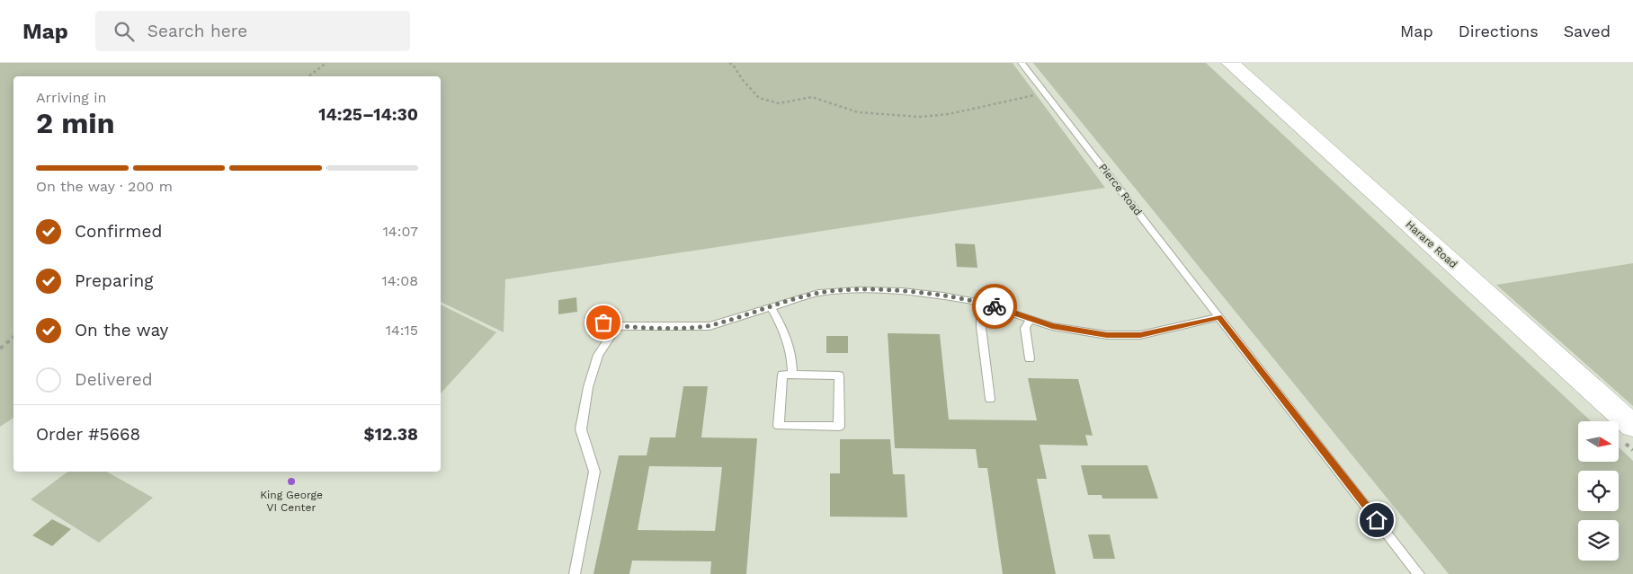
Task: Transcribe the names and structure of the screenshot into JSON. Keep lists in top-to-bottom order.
{
  "streets": {
    "highway": ["Harare Road"],
    "lane": ["Pierce Road"]
  },
  "places": ["King George VI Center"],
  "north": "right",
  "page": {
    "header": "Map",
    "search": "Search here",
    "nav": ["Map", "Directions", "Saved"],
    "heading": ["2 min", "Arriving in", "14:25–14:30"],
    "panel": ["Order #5668", "$12.38"],
    "bar": "On the way · 200 m",
    "list": [
      ["Confirmed", "14:07"],
      ["Preparing", "14:08"],
      ["On the way", "14:15"],
      "Delivered"
    ]
  }
}
